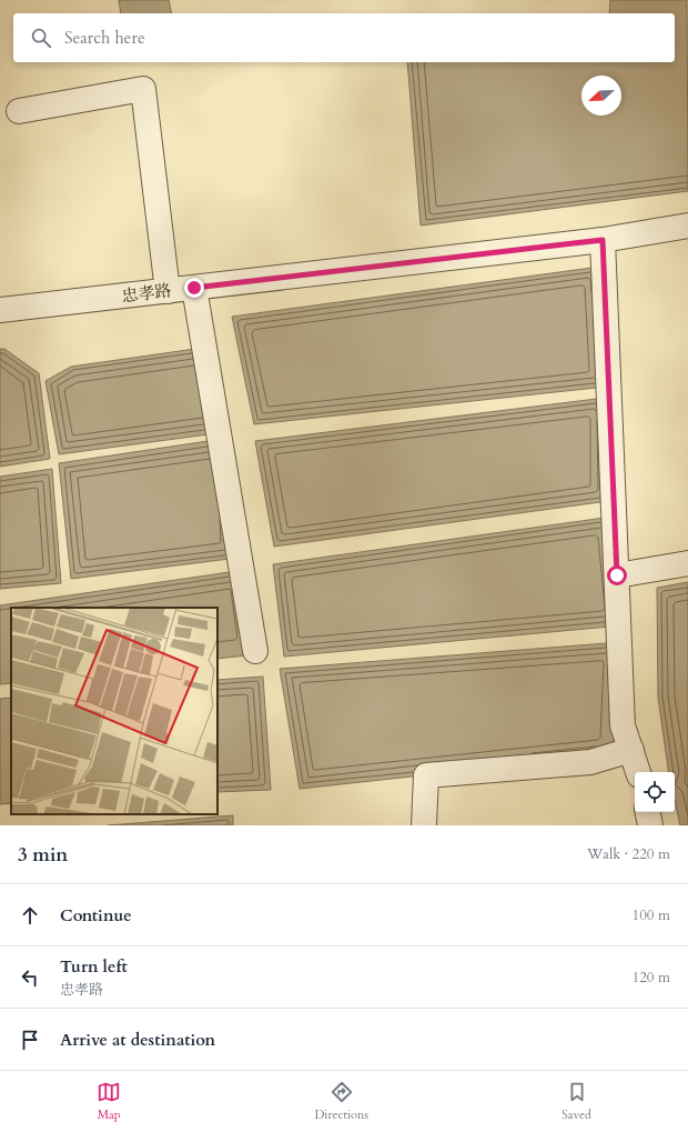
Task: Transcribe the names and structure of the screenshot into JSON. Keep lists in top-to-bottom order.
{
  "streets": {
    "street": ["忠孝路"]
  },
  "north": "bottom left",
  "page": {
    "search": "Search here",
    "heading": ["3 min", "Walk · 220 m"],
    "list": [
      ["Continue", "100 m"],
      ["Turn left", "忠孝路", "120 m"],
      "Arrive at destination"
    ],
    "nav": ["Map", "Directions", "Saved"]
  }
}
